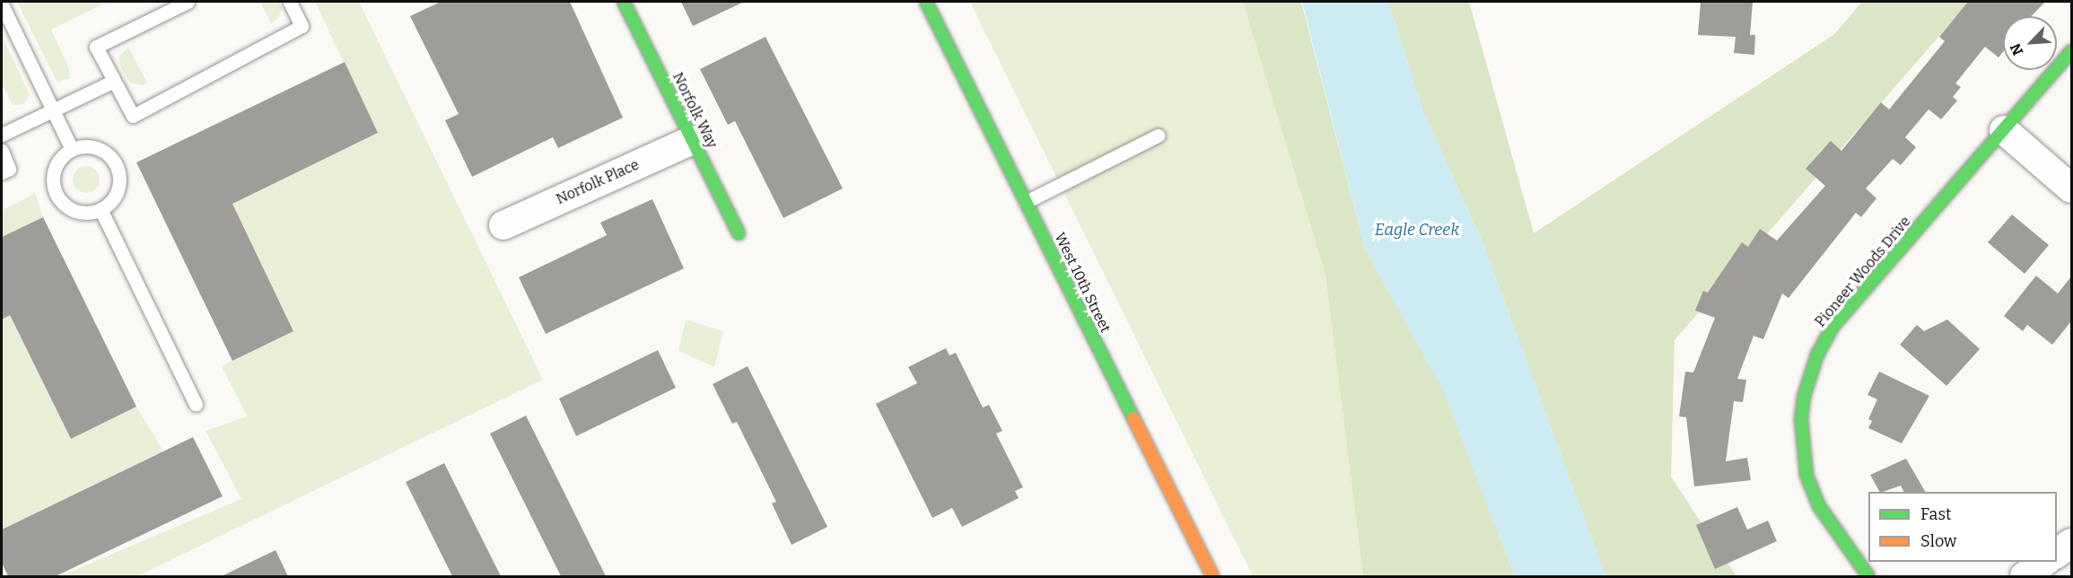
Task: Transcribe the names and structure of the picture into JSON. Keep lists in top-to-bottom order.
{
  "streets": {
    "street": [
      "Norfolk Way",
      "Norfolk Place",
      "Pioneer Woods Drive",
      "West 10th Street"
    ]
  },
  "crossings": [
    ["Norfolk Way", "Norfolk Place"]
  ],
  "water": ["Eagle Creek"],
  "legend": ["Fast", "Slow"],
  "north": "bottom left"
}
